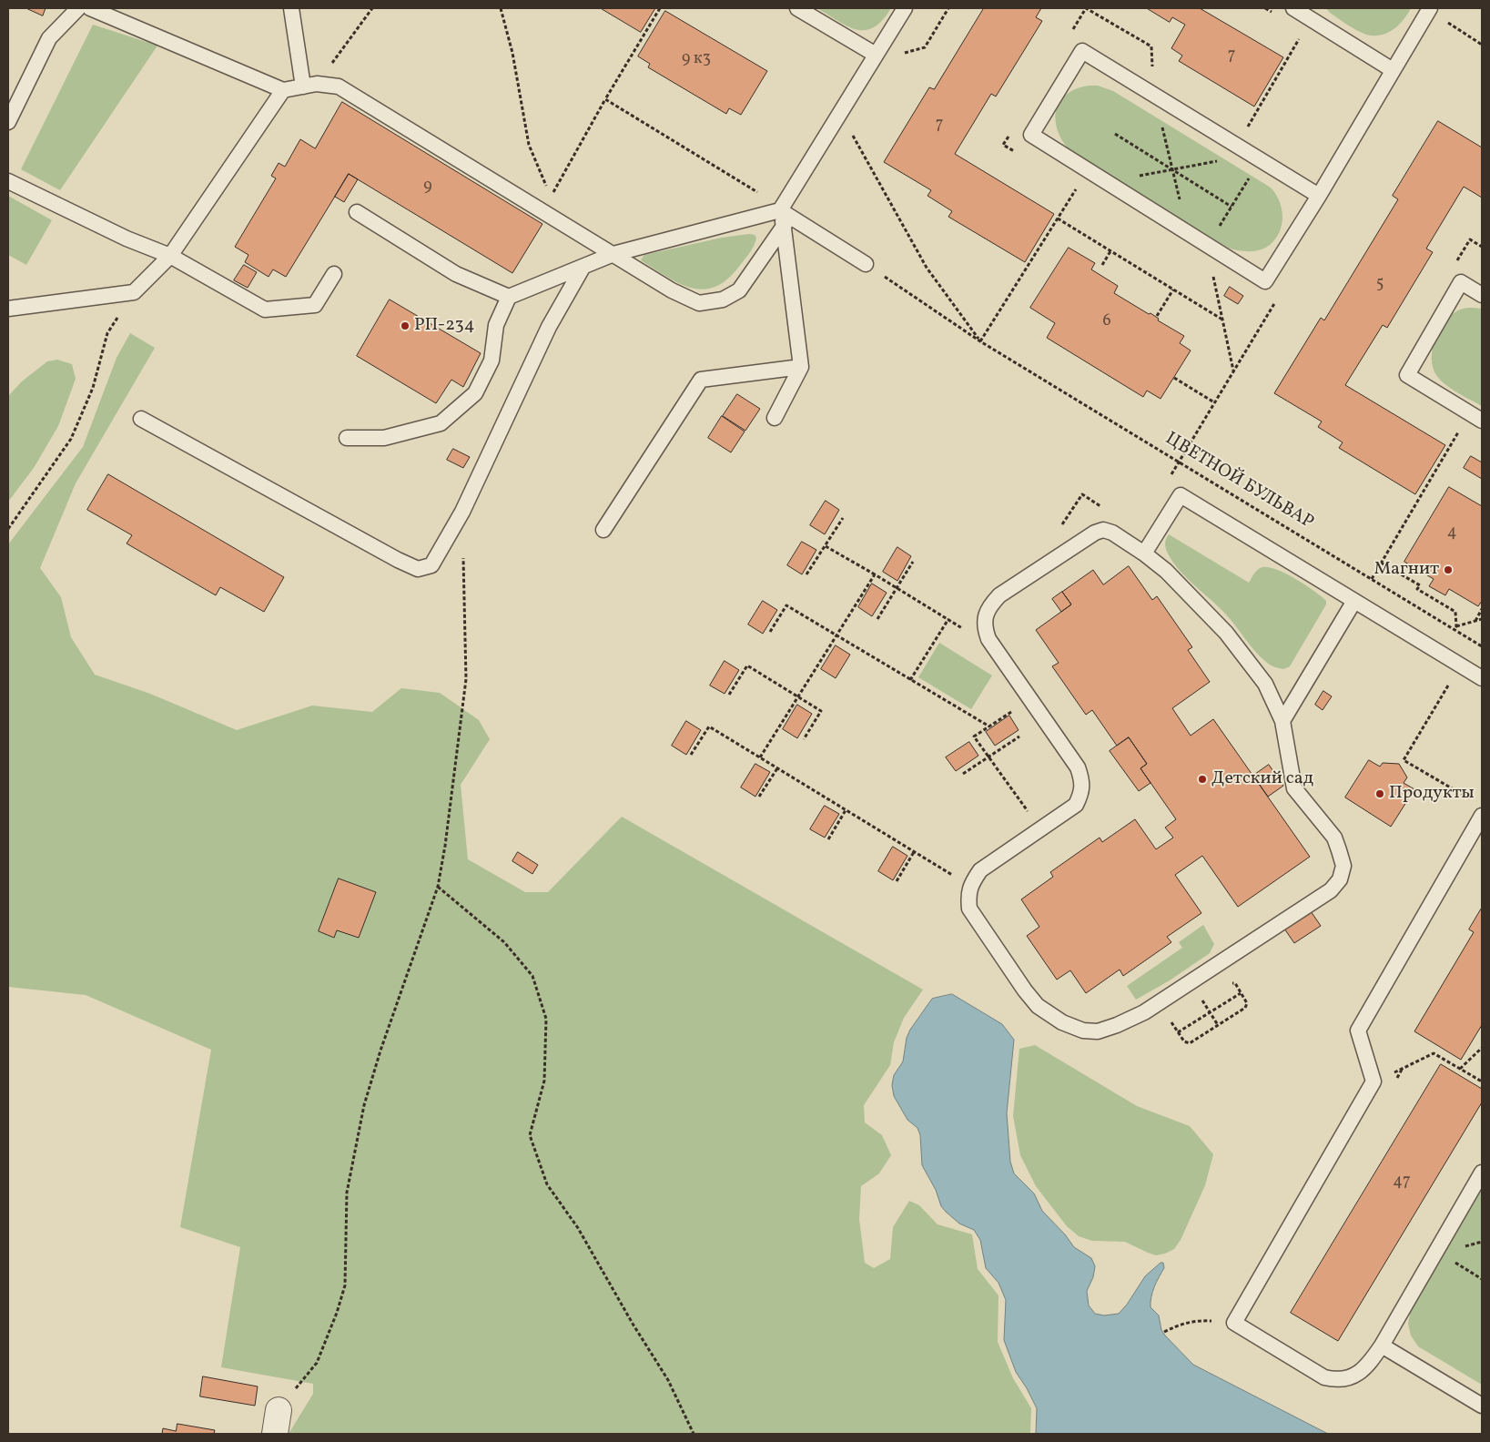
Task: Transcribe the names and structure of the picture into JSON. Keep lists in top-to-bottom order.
{
  "streets": {
    "path": ["ЦВЕТНОЙ БУЛЬВАР"]
  },
  "places": [
    "РП-234",
    "Магнит",
    "Детский сад",
    "Продукты"
  ],
  "house_numbers": [
    "7",
    "9 к3",
    "7",
    "9",
    "5",
    "6",
    "4",
    "47"
  ]
}
